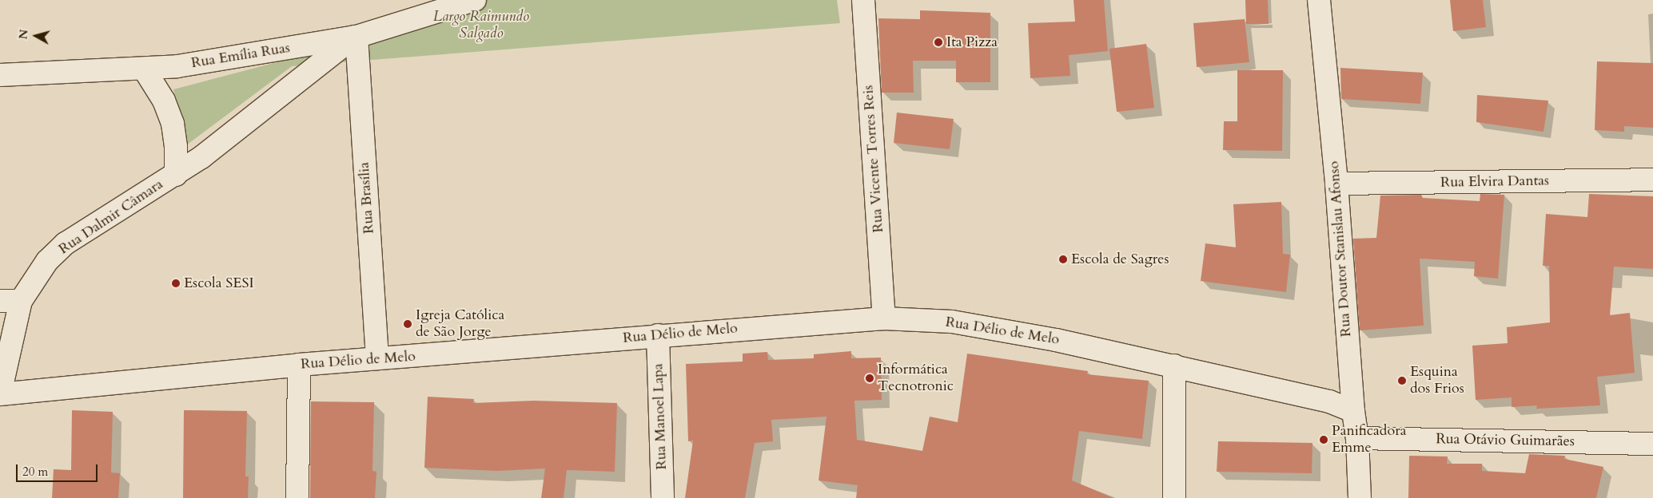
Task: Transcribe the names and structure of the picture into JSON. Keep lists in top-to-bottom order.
{
  "streets": {
    "street": [
      "Rua Emília Ruas",
      "Rua Vicente Torres Reis",
      "Rua Elvira Dantas",
      "Rua Brasília",
      "Rua Dalmir Câmara",
      "Rua Doutor Stanislau Afonso",
      "Rua Délio de Melo",
      "Rua Manoel Lapa",
      "Rua Otávio Guimarães"
    ]
  },
  "crossings": [
    ["Rua Emília Ruas", "Rua Brasília"],
    ["Rua Emília Ruas", "Rua Dalmir Câmara"],
    ["Rua Vicente Torres Reis", "Rua Délio de Melo"],
    ["Rua Elvira Dantas", "Rua Doutor Stanislau Afonso"],
    ["Rua Brasília", "Rua Dalmir Câmara"],
    ["Rua Brasília", "Rua Délio de Melo"],
    ["Rua Dalmir Câmara", "Rua Délio de Melo"],
    ["Rua Doutor Stanislau Afonso", "Rua Délio de Melo"],
    ["Rua Doutor Stanislau Afonso", "Rua Otávio Guimarães"],
    ["Rua Délio de Melo", "Rua Manoel Lapa"]
  ],
  "parks": ["Largo Raimundo Salgado"],
  "places": [
    "Ita Pizza",
    "Escola de Sagres",
    "Escola SESI",
    "Igreja Católica de São Jorge",
    "Informática Tecnotronic",
    "Esquina dos Frios",
    "Panificadora Emme"
  ],
  "scale_bar": "20 m",
  "north": "left"
}
